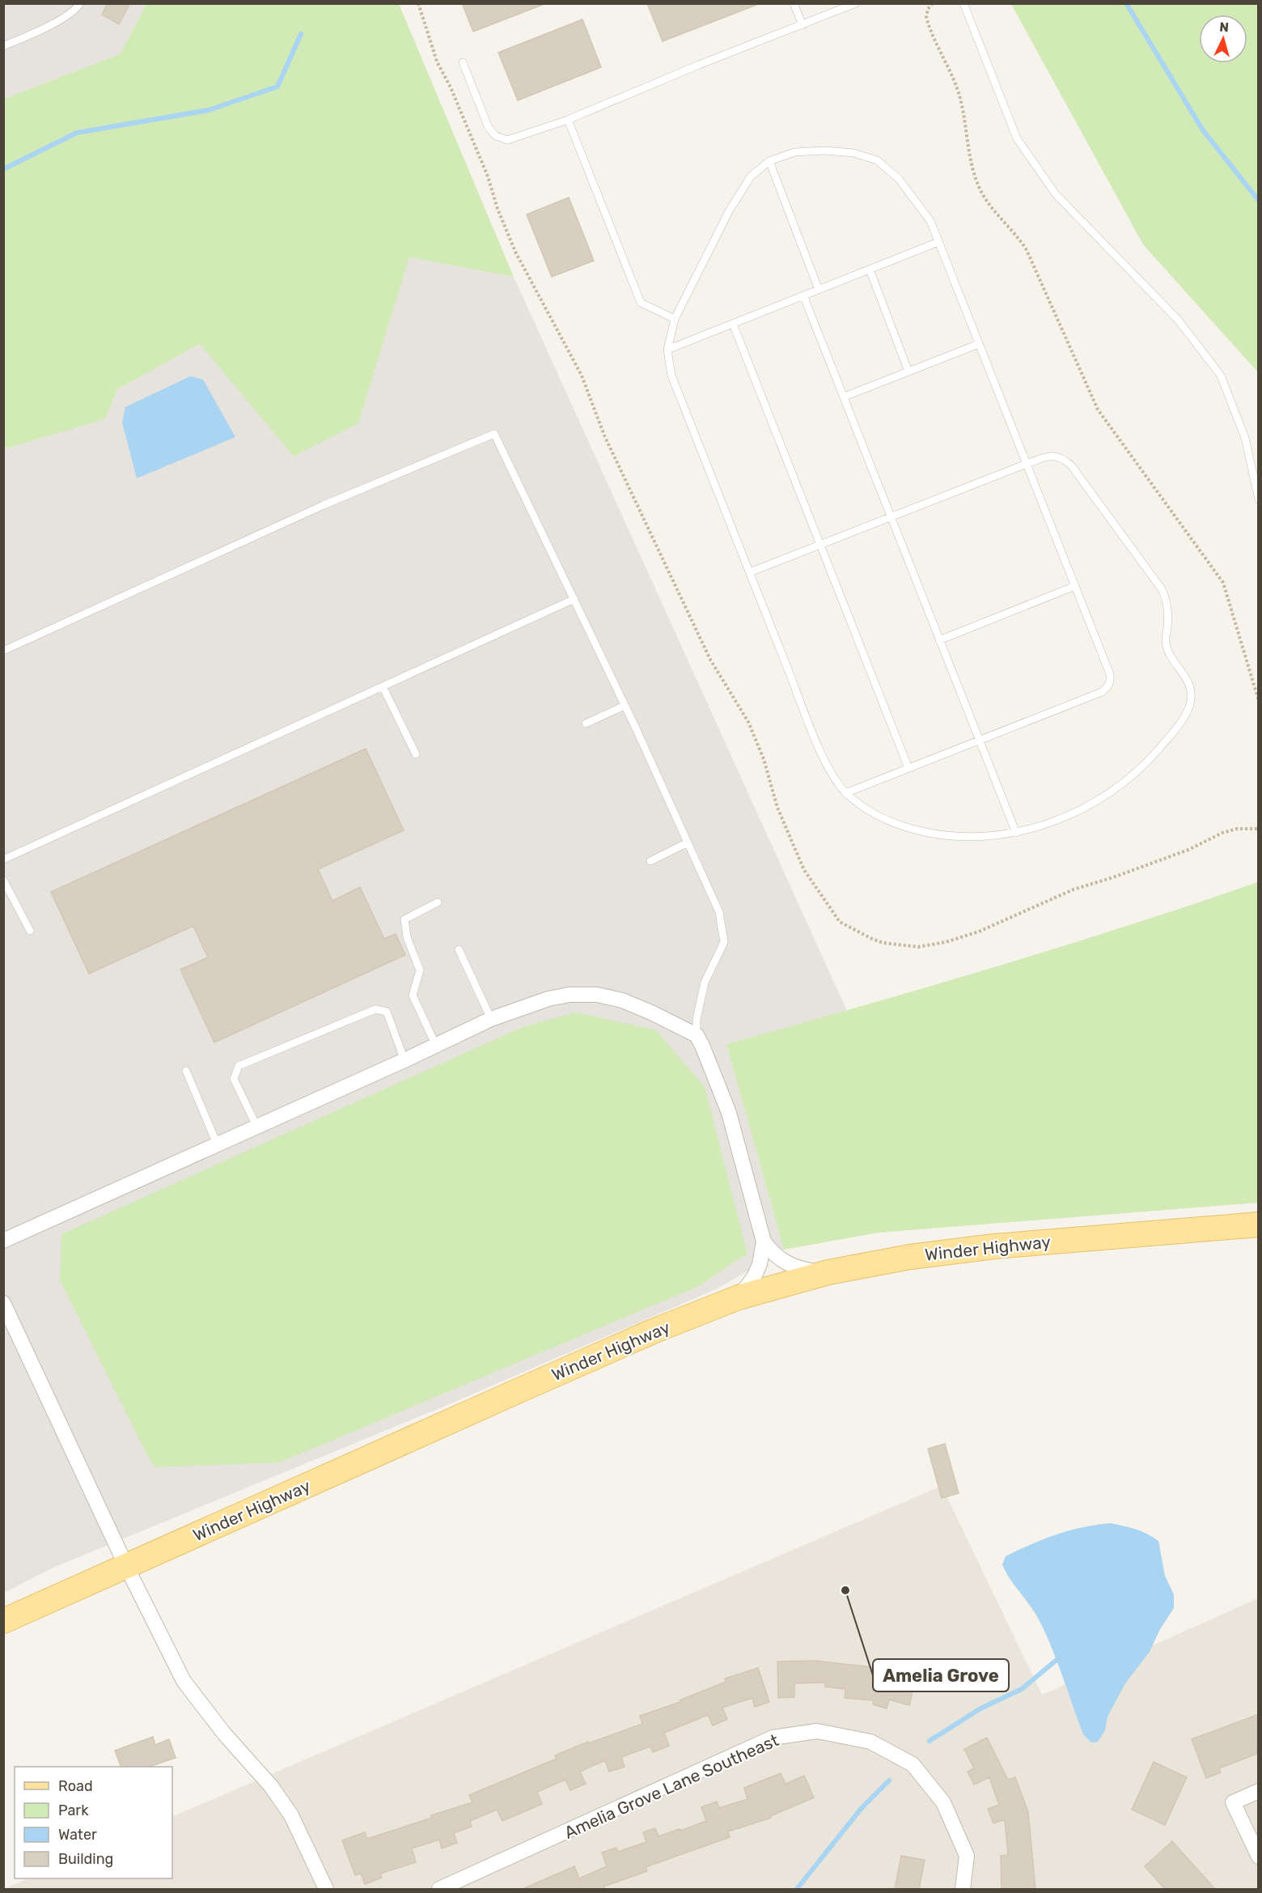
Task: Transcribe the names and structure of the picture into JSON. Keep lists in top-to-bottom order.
{
  "streets": {
    "main road": ["Winder Highway"],
    "street": ["Amelia Grove Lane Southeast"]
  },
  "places": ["Amelia Grove"],
  "legend": [
    "Road",
    "Park",
    "Water",
    "Building"
  ],
  "north": "top"
}
